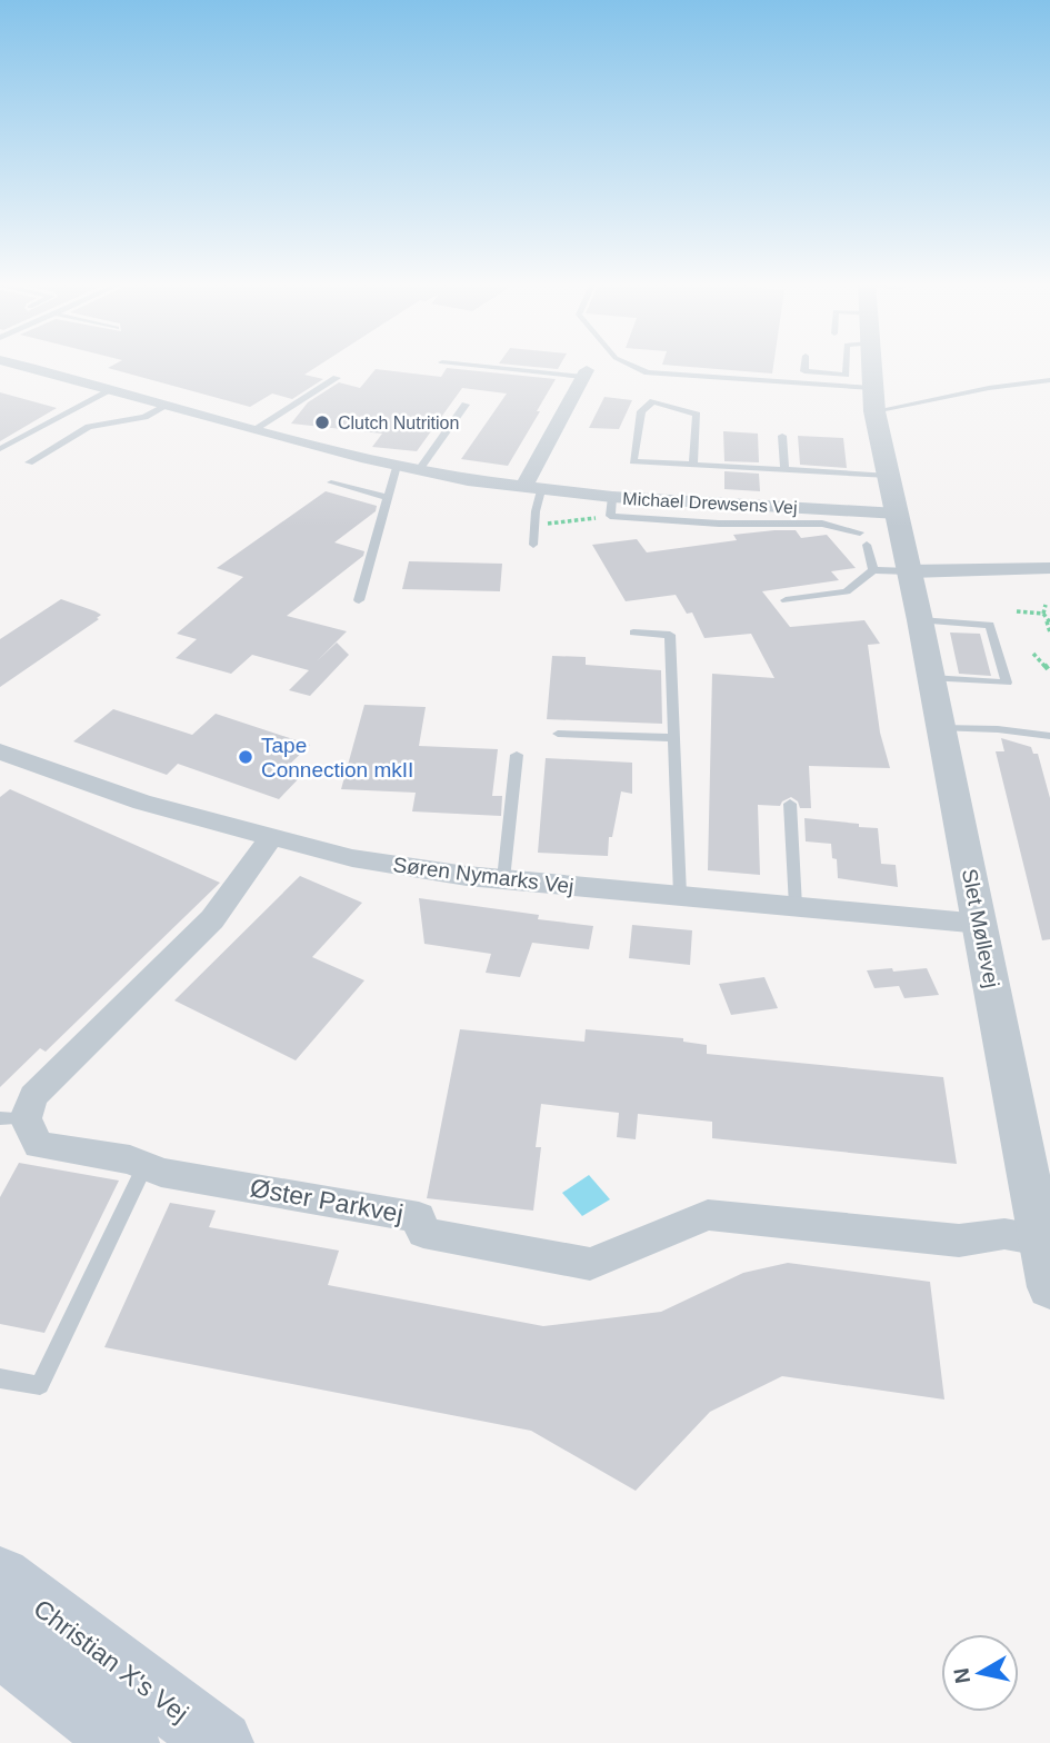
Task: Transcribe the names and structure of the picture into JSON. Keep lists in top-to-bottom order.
{
  "streets": {
    "main road": ["Christian X's Vej"],
    "street": [
      "Michael Drewsens Vej",
      "Søren Nymarks Vej",
      "Slet Møllevej",
      "Øster Parkvej"
    ]
  },
  "crossings": [
    ["Michael Drewsens Vej", "Slet Møllevej"],
    ["Søren Nymarks Vej", "Slet Møllevej"],
    ["Søren Nymarks Vej", "Øster Parkvej"],
    ["Slet Møllevej", "Øster Parkvej"]
  ],
  "places": ["Clutch Nutrition", "Tape Connection mkII"],
  "north": "left"
}
